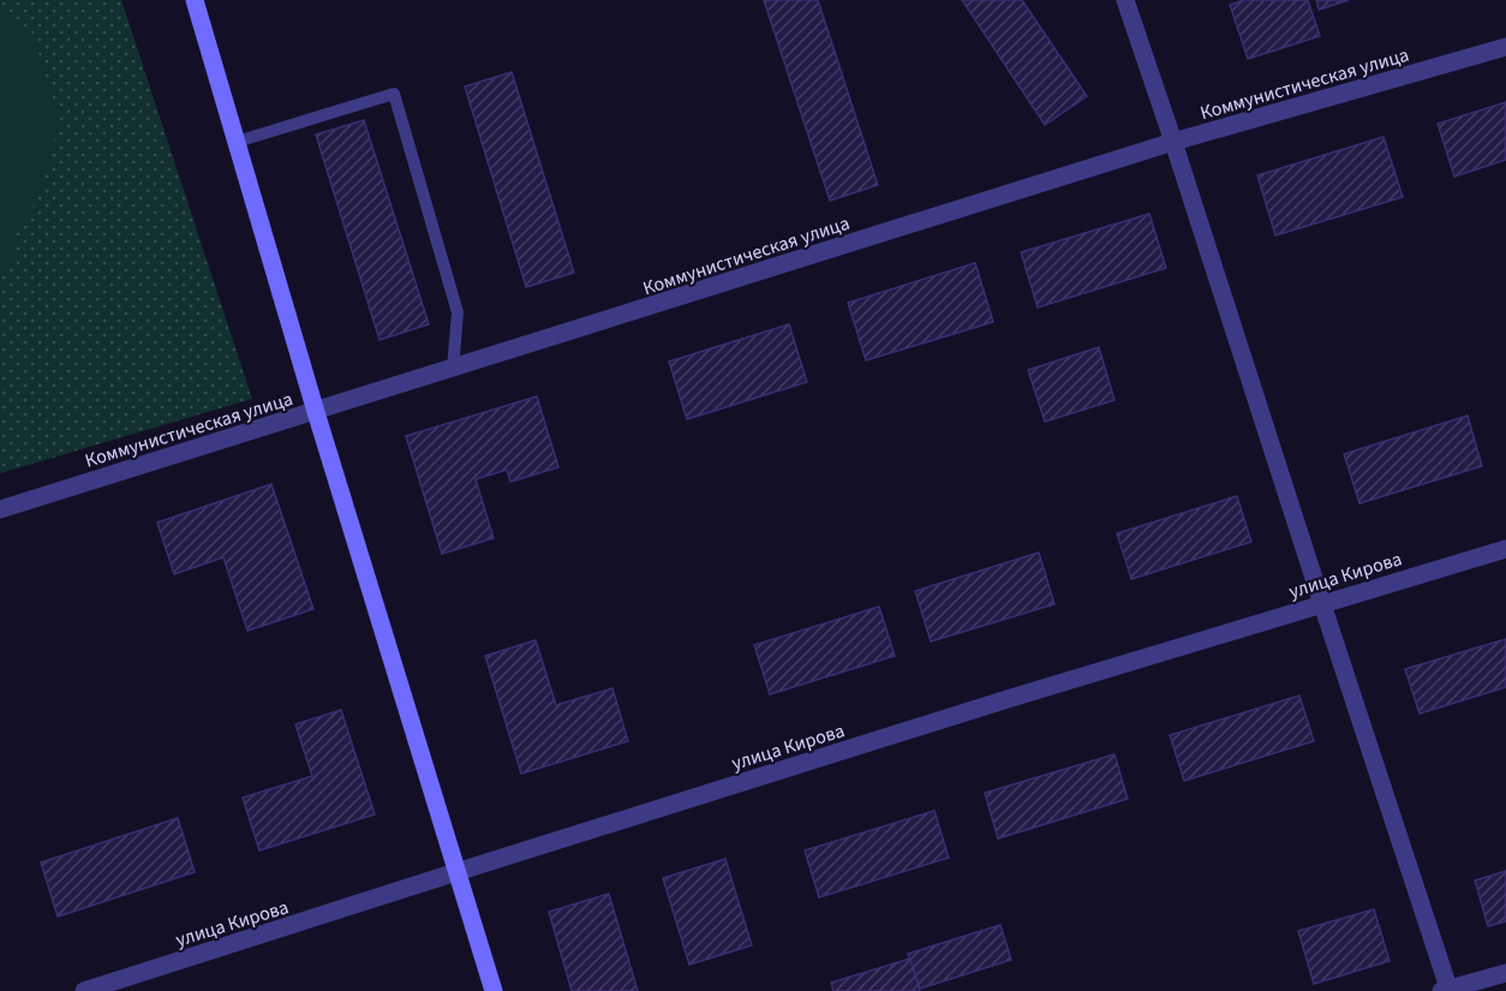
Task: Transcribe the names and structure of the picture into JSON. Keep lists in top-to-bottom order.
{
  "streets": {
    "street": ["Коммунистическая улица", "улица Кирова"]
  }
}
